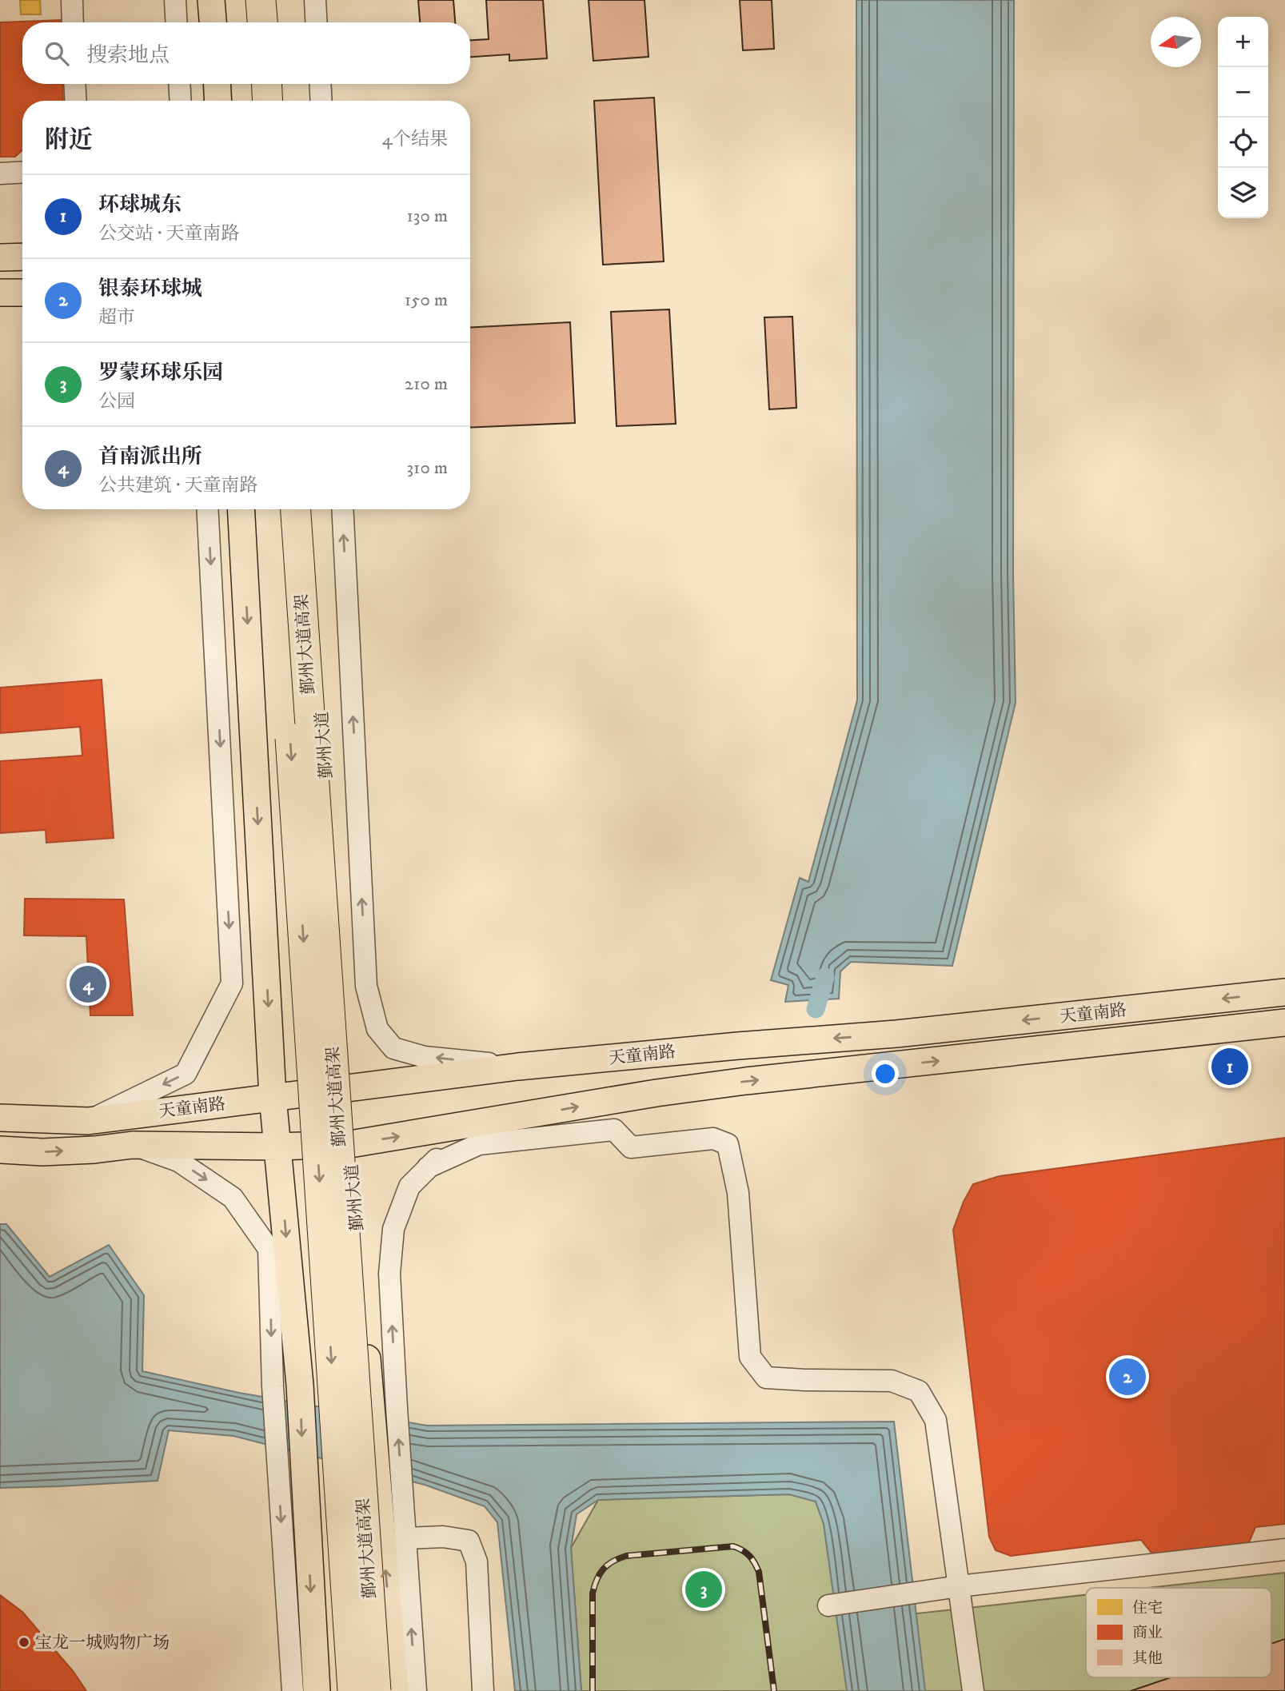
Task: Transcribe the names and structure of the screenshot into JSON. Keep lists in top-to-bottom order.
{
  "streets": {
    "highway": ["鄞州大道高架"],
    "main road": ["鄞州大道", "天童南路"]
  },
  "crossings": [
    ["鄞州大道", "天童南路"]
  ],
  "places": ["宝龙一城购物广场"],
  "legend": ["住宅", "商业", "其他"],
  "north": "left",
  "page": {
    "map_buttons": ["+", "−"],
    "search": "搜索地点",
    "heading": ["附近", "4个结果"],
    "list": [
      {
        "mark": "1",
        "name": "环球城东",
        "note": "公交站 · 天童南路",
        "value": "130 m"
      },
      {
        "mark": "2",
        "name": "银泰环球城",
        "note": "超市",
        "value": "150 m"
      },
      {
        "mark": "3",
        "name": "罗蒙环球乐园",
        "note": "公园",
        "value": "210 m"
      },
      {
        "mark": "4",
        "name": "首南派出所",
        "note": "公共建筑 · 天童南路",
        "value": "310 m"
      }
    ],
    "pins": [
      "4",
      "1",
      "2",
      "3"
    ]
  }
}
